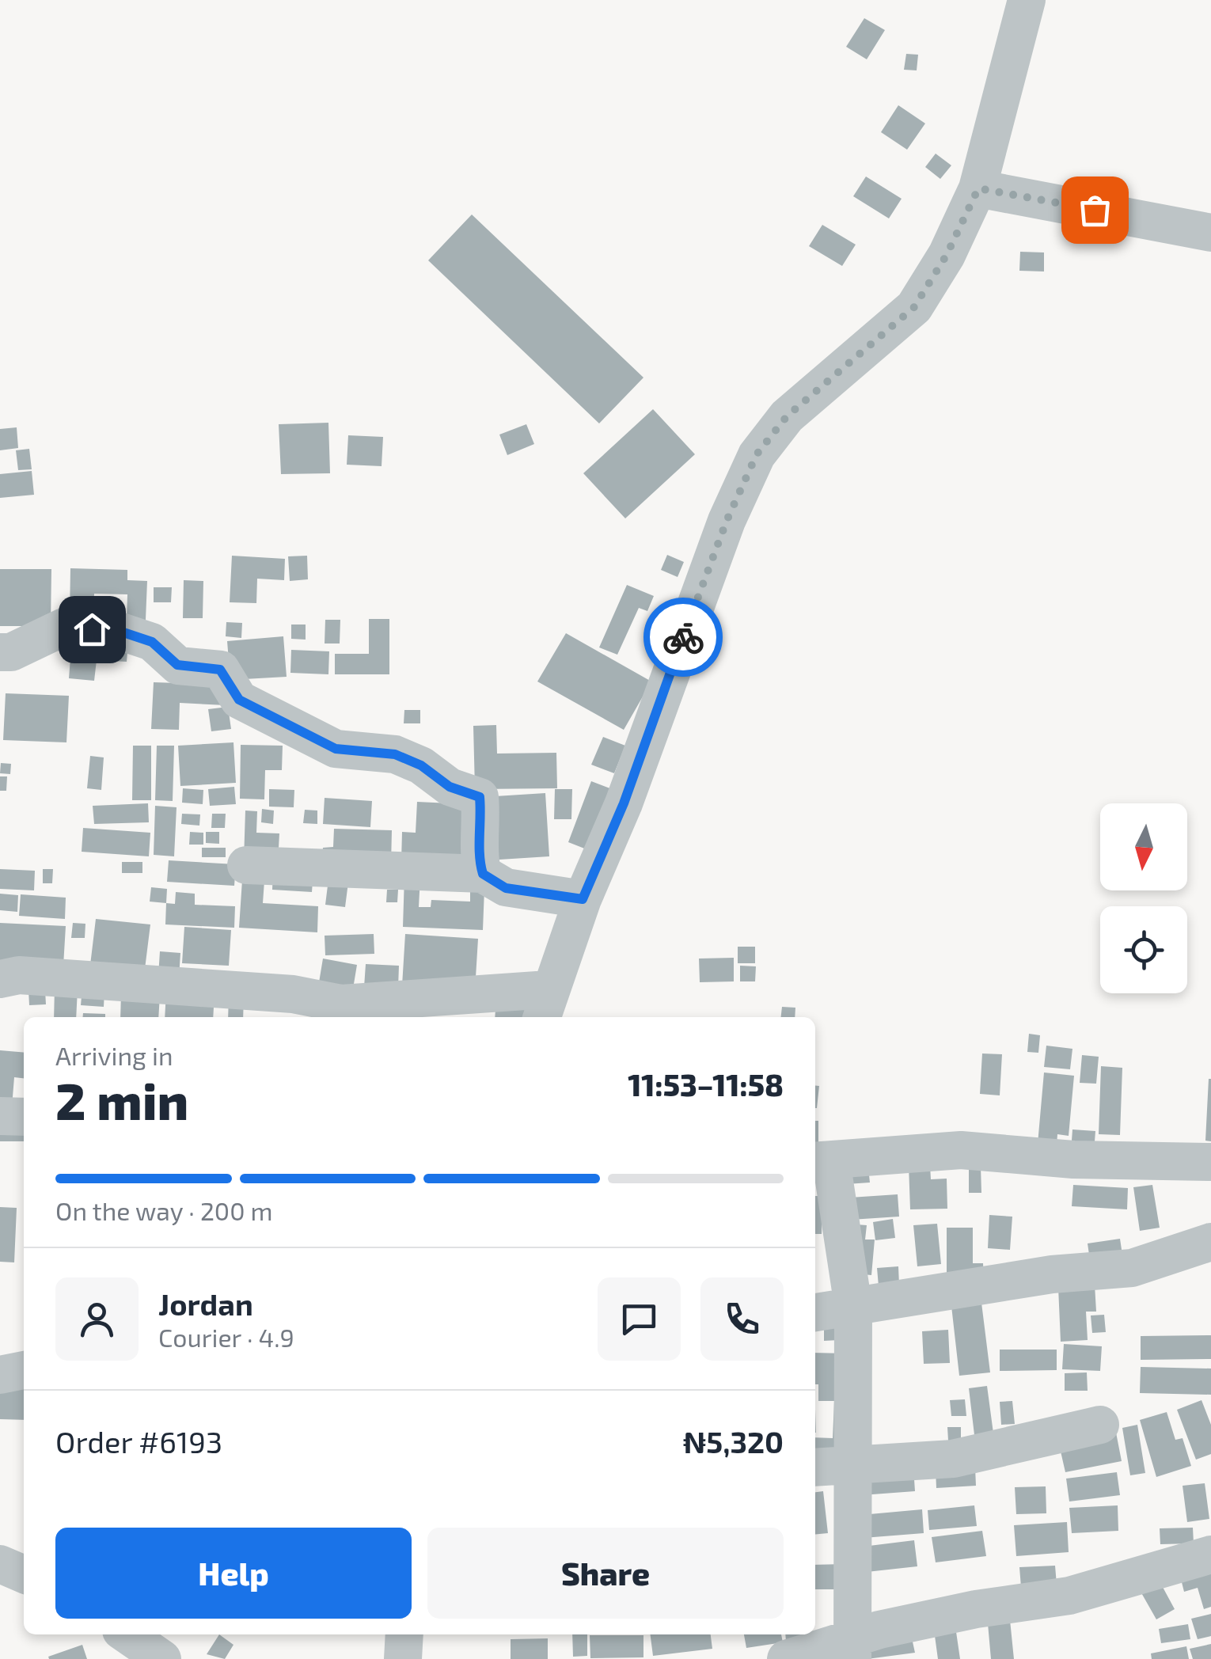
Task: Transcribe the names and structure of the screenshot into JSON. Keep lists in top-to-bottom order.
{
  "north": "bottom",
  "page": {
    "heading": ["2 min", "Arriving in", "11:53–11:58"],
    "panel": [
      "Jordan",
      "Courier · 4.9",
      "Order #6193",
      "₦5,320"
    ],
    "bar": "On the way · 200 m",
    "buttons": ["Help", "Share"]
  }
}
